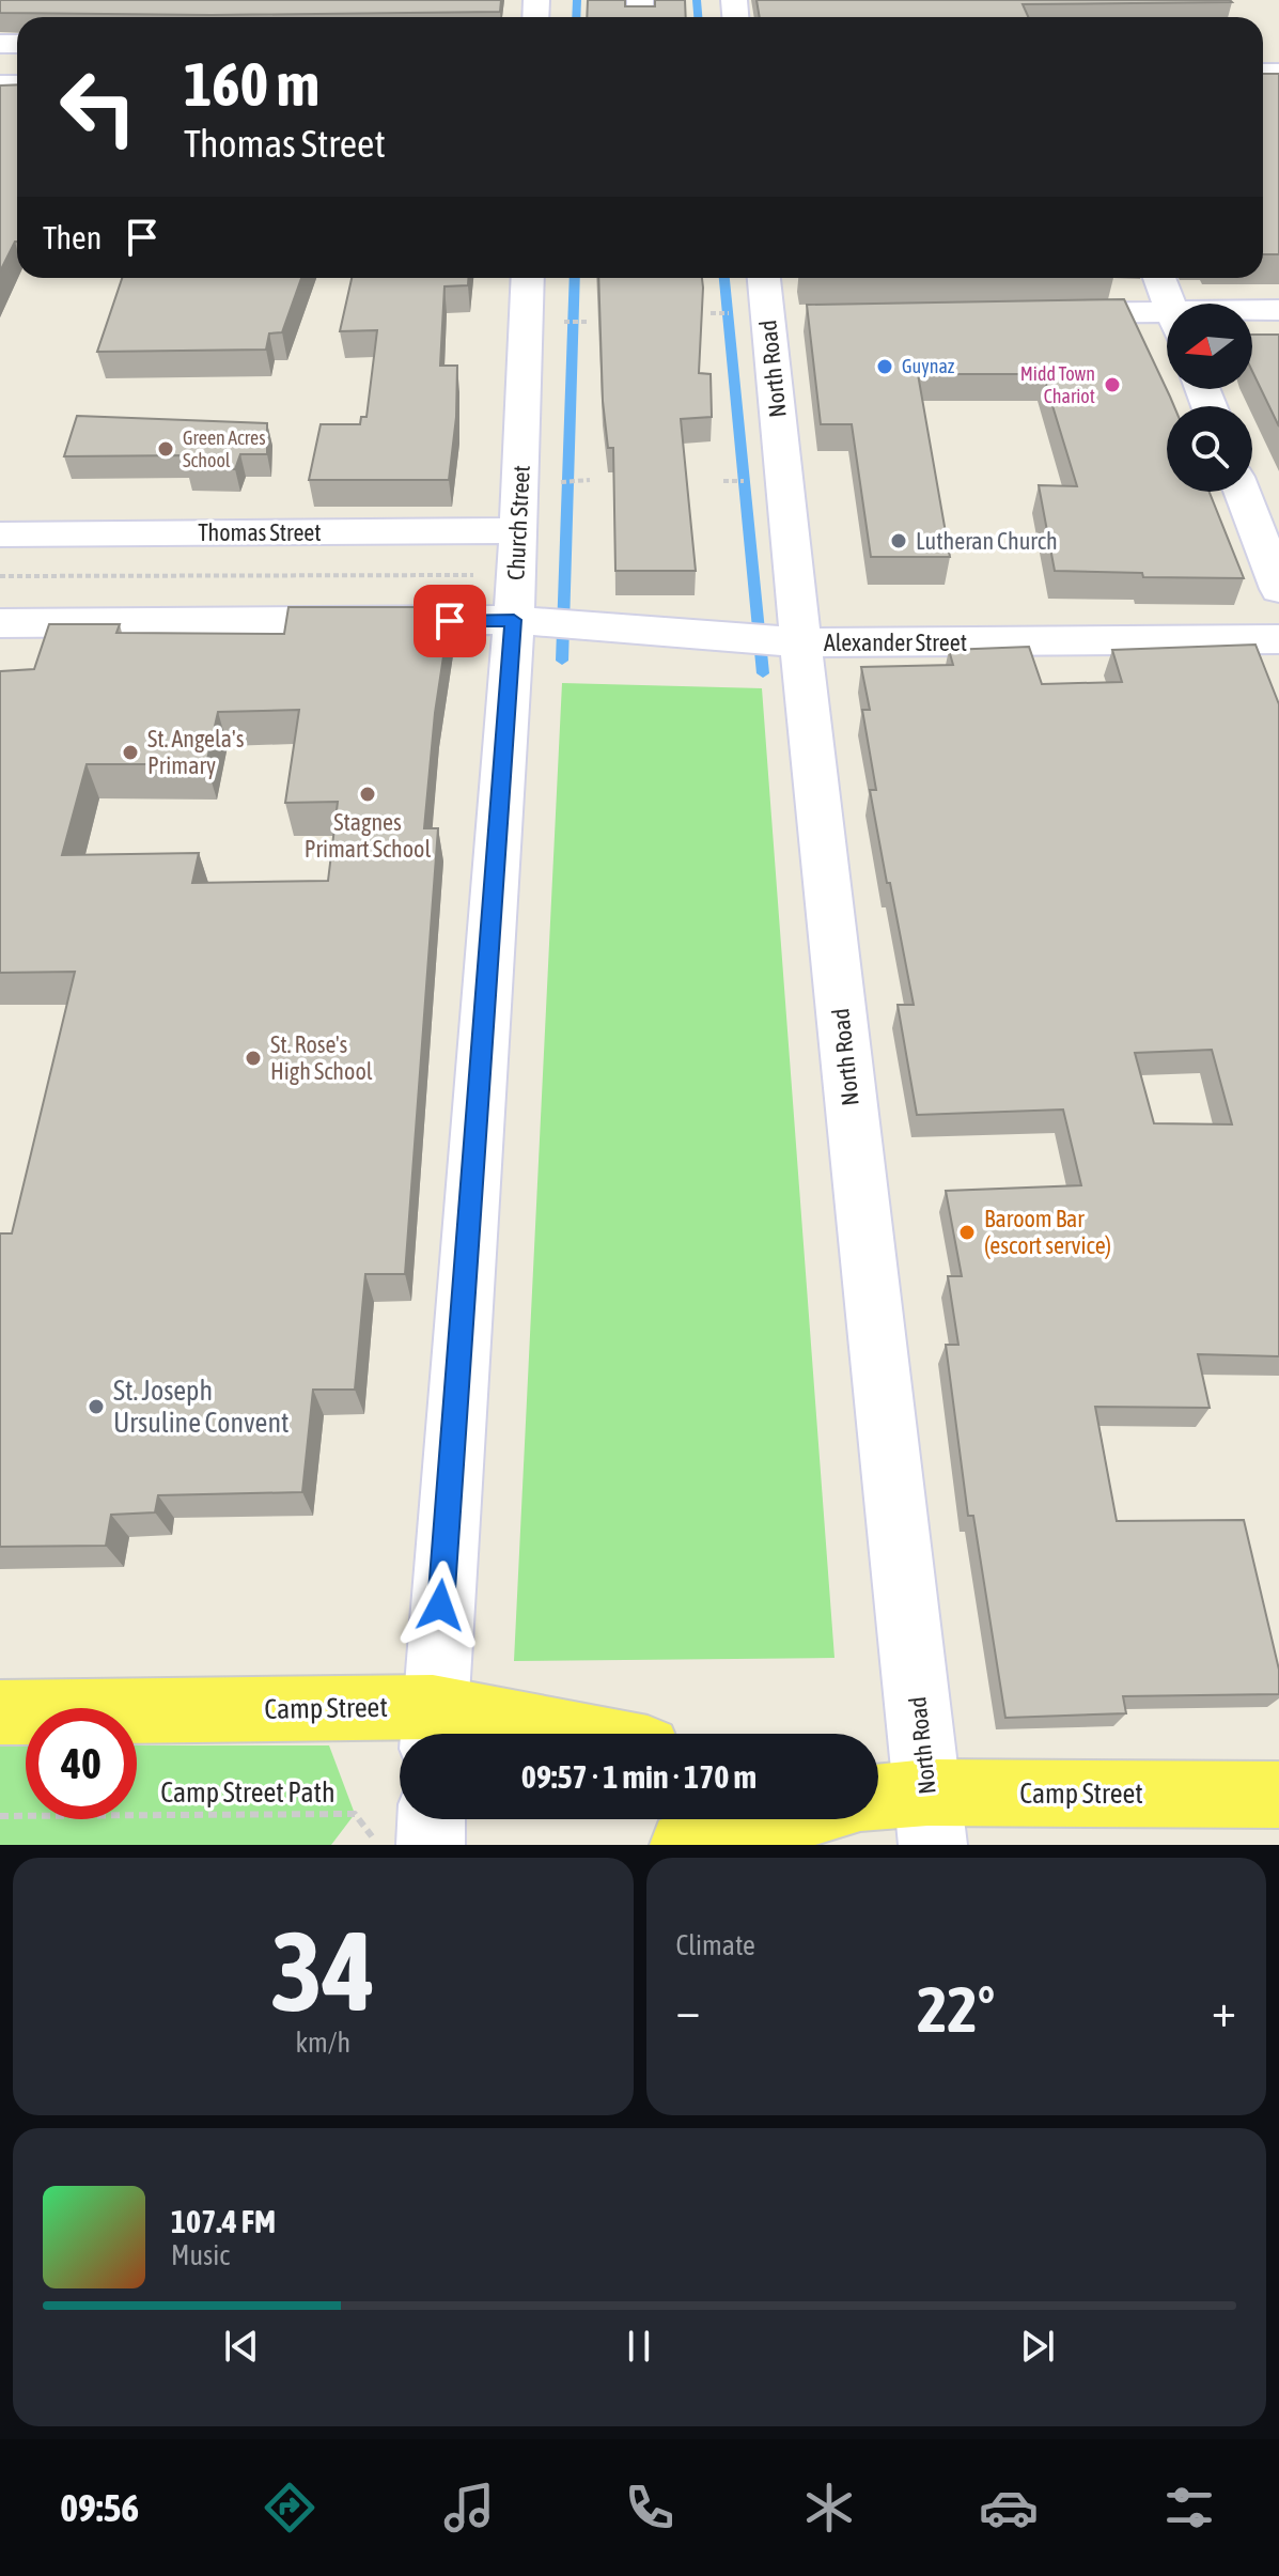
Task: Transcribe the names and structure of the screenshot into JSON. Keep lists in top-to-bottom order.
{
  "streets": {
    "main road": ["Camp Street"],
    "street": [
      "North Road",
      "Church Street",
      "Thomas Street",
      "Alexander Street"
    ],
    "path": ["Camp Street Path"]
  },
  "crossings": [
    ["North Road", "Alexander Street"],
    ["North Road", "Camp Street"],
    ["Church Street", "Thomas Street"],
    ["Church Street", "Alexander Street"],
    ["Church Street", "Camp Street"],
    ["Thomas Street", "Alexander Street"]
  ],
  "places": [
    "Guynaz",
    "Midd Town Chariot",
    "Green Acres School",
    "Lutheran Church",
    "St. Angela's Primary",
    "Stagnes Primart School",
    "St. Rose's High School",
    "Baroom Bar (escort service)",
    "St. Joseph Ursuline Convent"
  ],
  "north": "left",
  "page": {
    "turn": ["160 m", "Thomas Street"],
    "then": "Then",
    "limit": "40",
    "trip": "09:57 · 1 min · 170 m",
    "tile": [
      ["34", "km/h"],
      "Climate"
    ],
    "heat": ["−", "22°", "+"],
    "song": ["107.4 FM", "Music"],
    "tabs": "09:56"
  }
}
